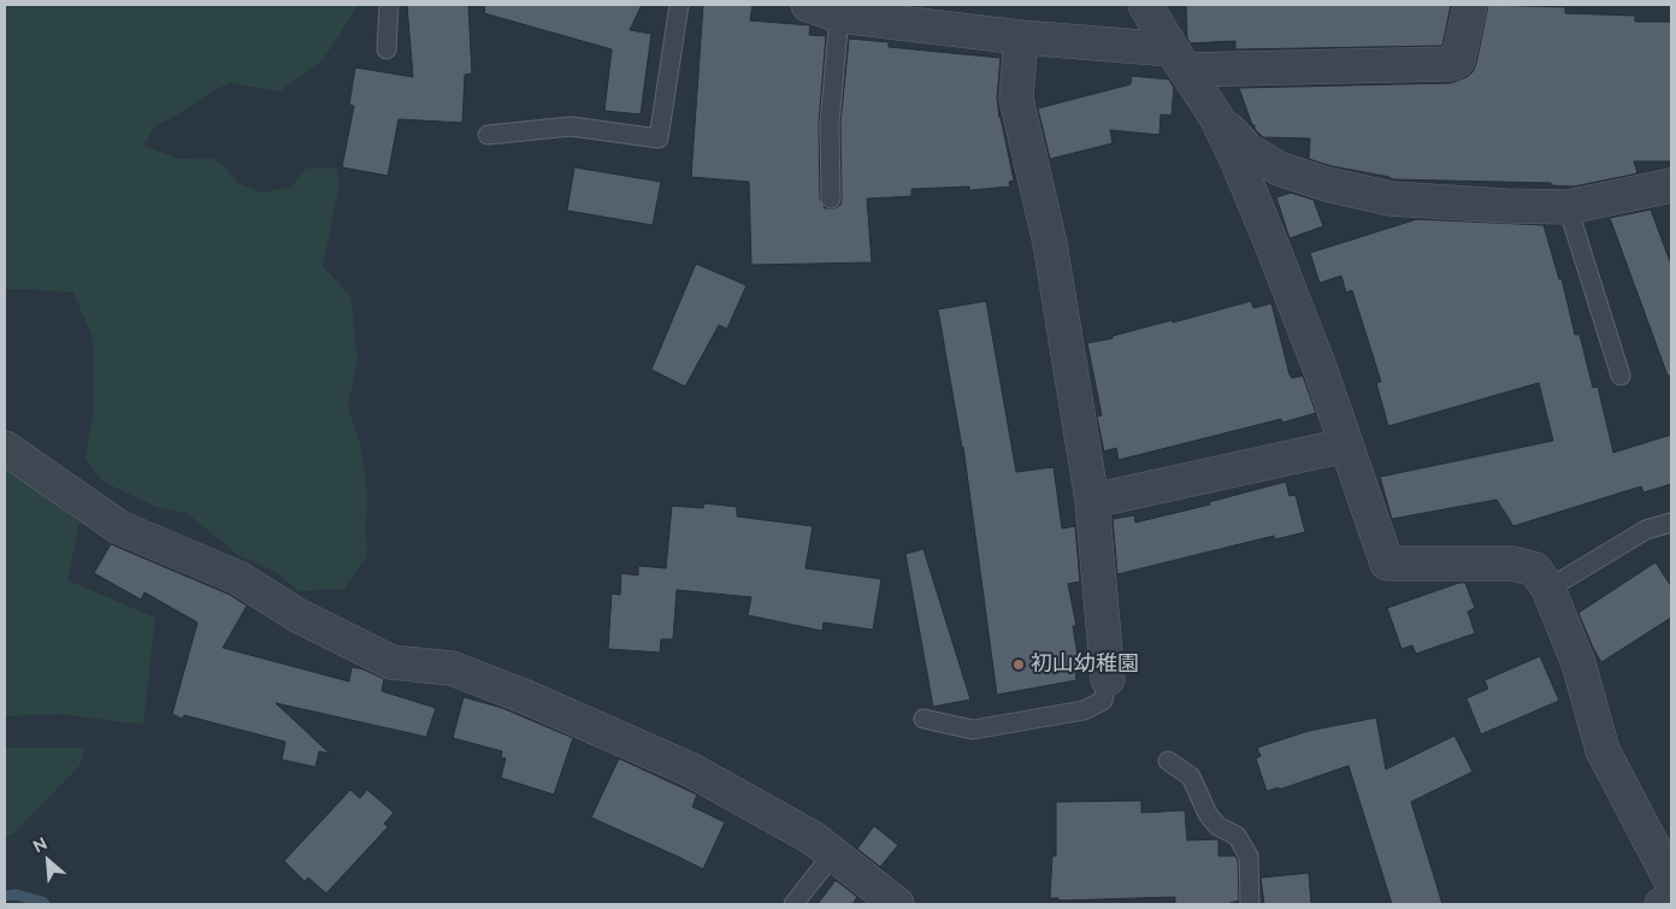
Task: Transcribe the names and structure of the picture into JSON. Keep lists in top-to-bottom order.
{
  "places": ["初山幼稚園"],
  "north": "top left"
}
